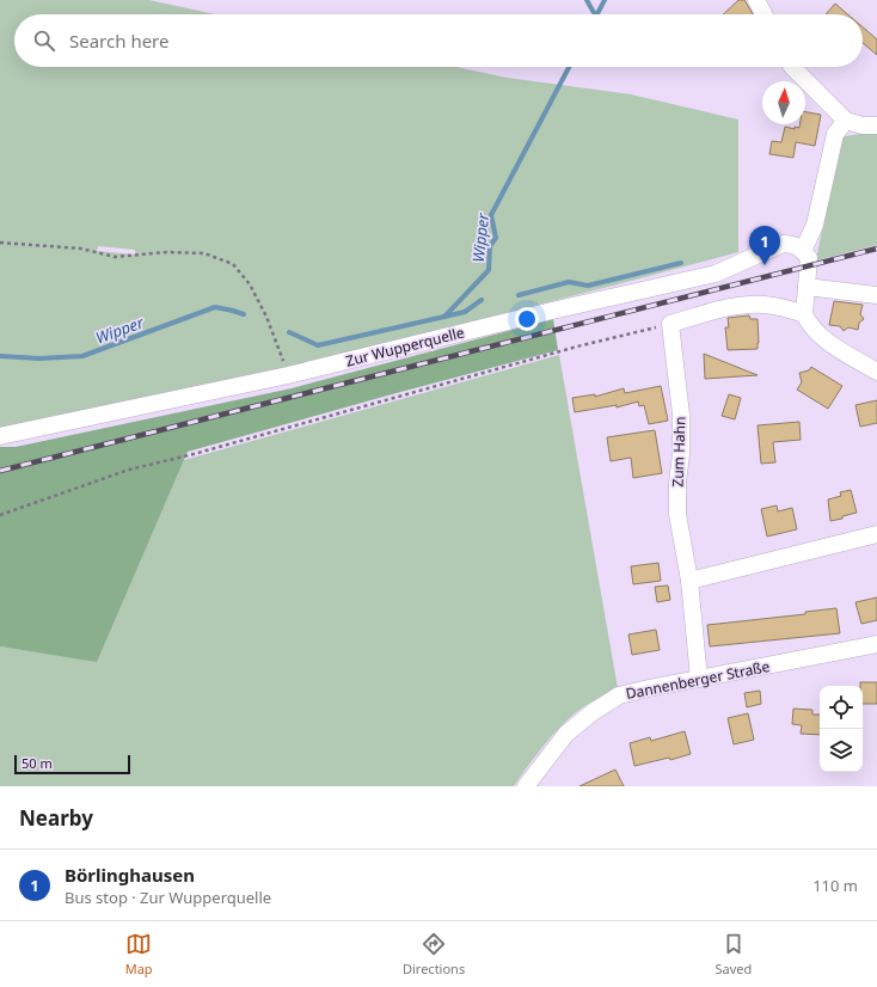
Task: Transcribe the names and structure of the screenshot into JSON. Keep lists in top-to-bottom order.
{
  "streets": {
    "street": ["Zur Wupperquelle", "Zum Hahn", "Dannenberger Straße"]
  },
  "crossings": [
    ["Zum Hahn", "Dannenberger Straße"]
  ],
  "water": ["Wipper"],
  "scale_bar": "50 m",
  "north": "top",
  "page": {
    "search": "Search here",
    "pins": "1",
    "scale": "50 m",
    "heading": "Nearby",
    "list": [
      {
        "mark": "1",
        "name": "Börlinghausen",
        "note": "Bus stop · Zur Wupperquelle",
        "value": "110 m"
      }
    ],
    "nav": ["Map", "Directions", "Saved"]
  }
}
